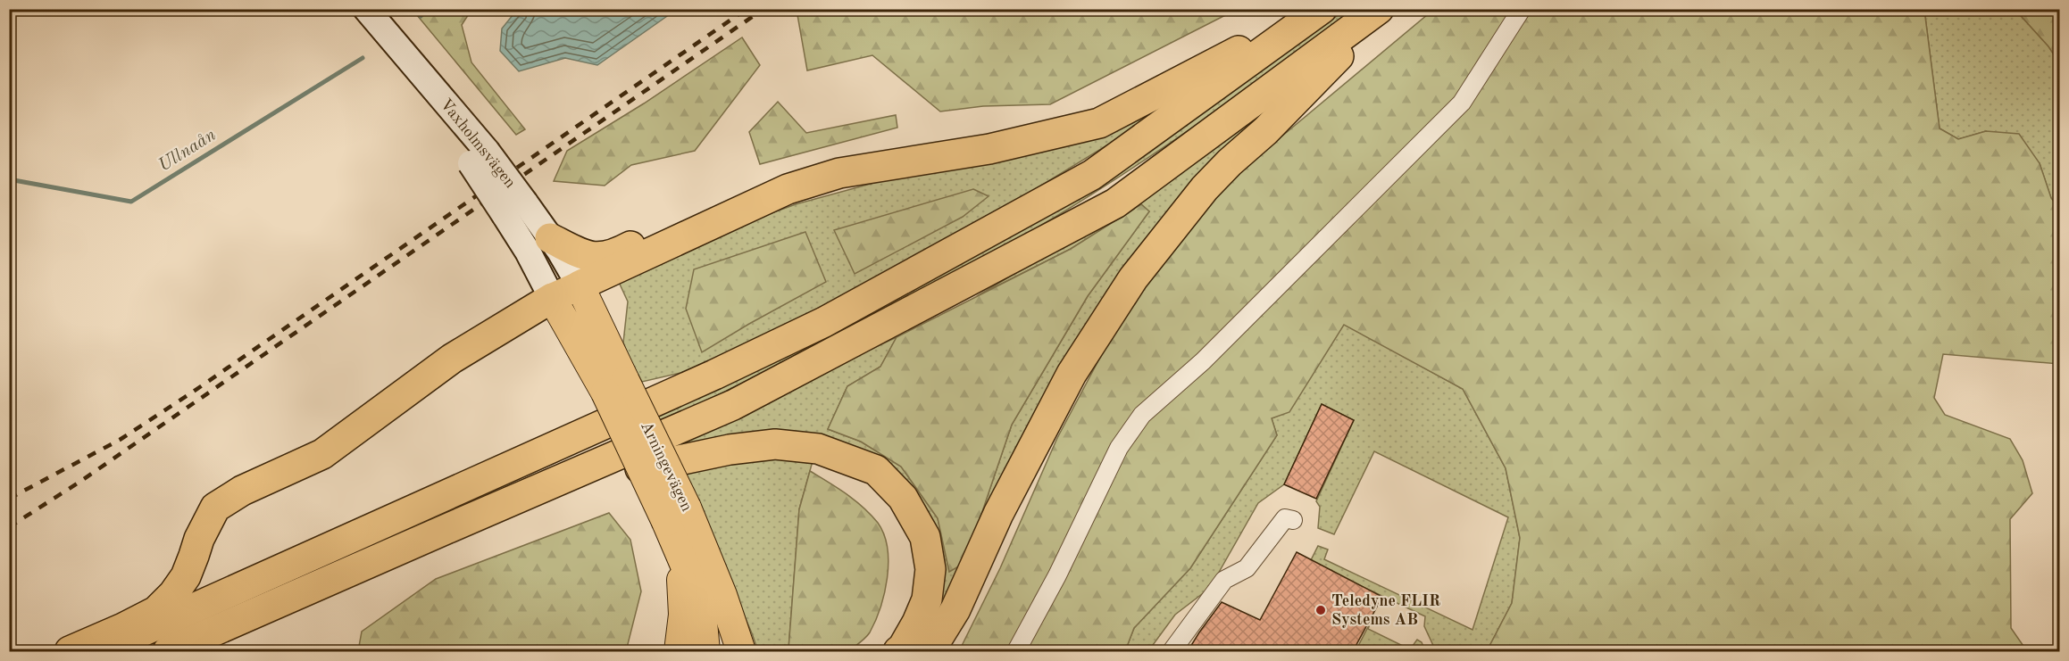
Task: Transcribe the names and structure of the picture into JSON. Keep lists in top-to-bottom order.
{
  "streets": {
    "main road": ["Vaxholmsvägen", "Arningevägen"]
  },
  "crossings": [
    ["Vaxholmsvägen", "Arningevägen"]
  ],
  "water": ["Ullnaån"],
  "places": ["Teledyne FLIR Systems AB"]
}
